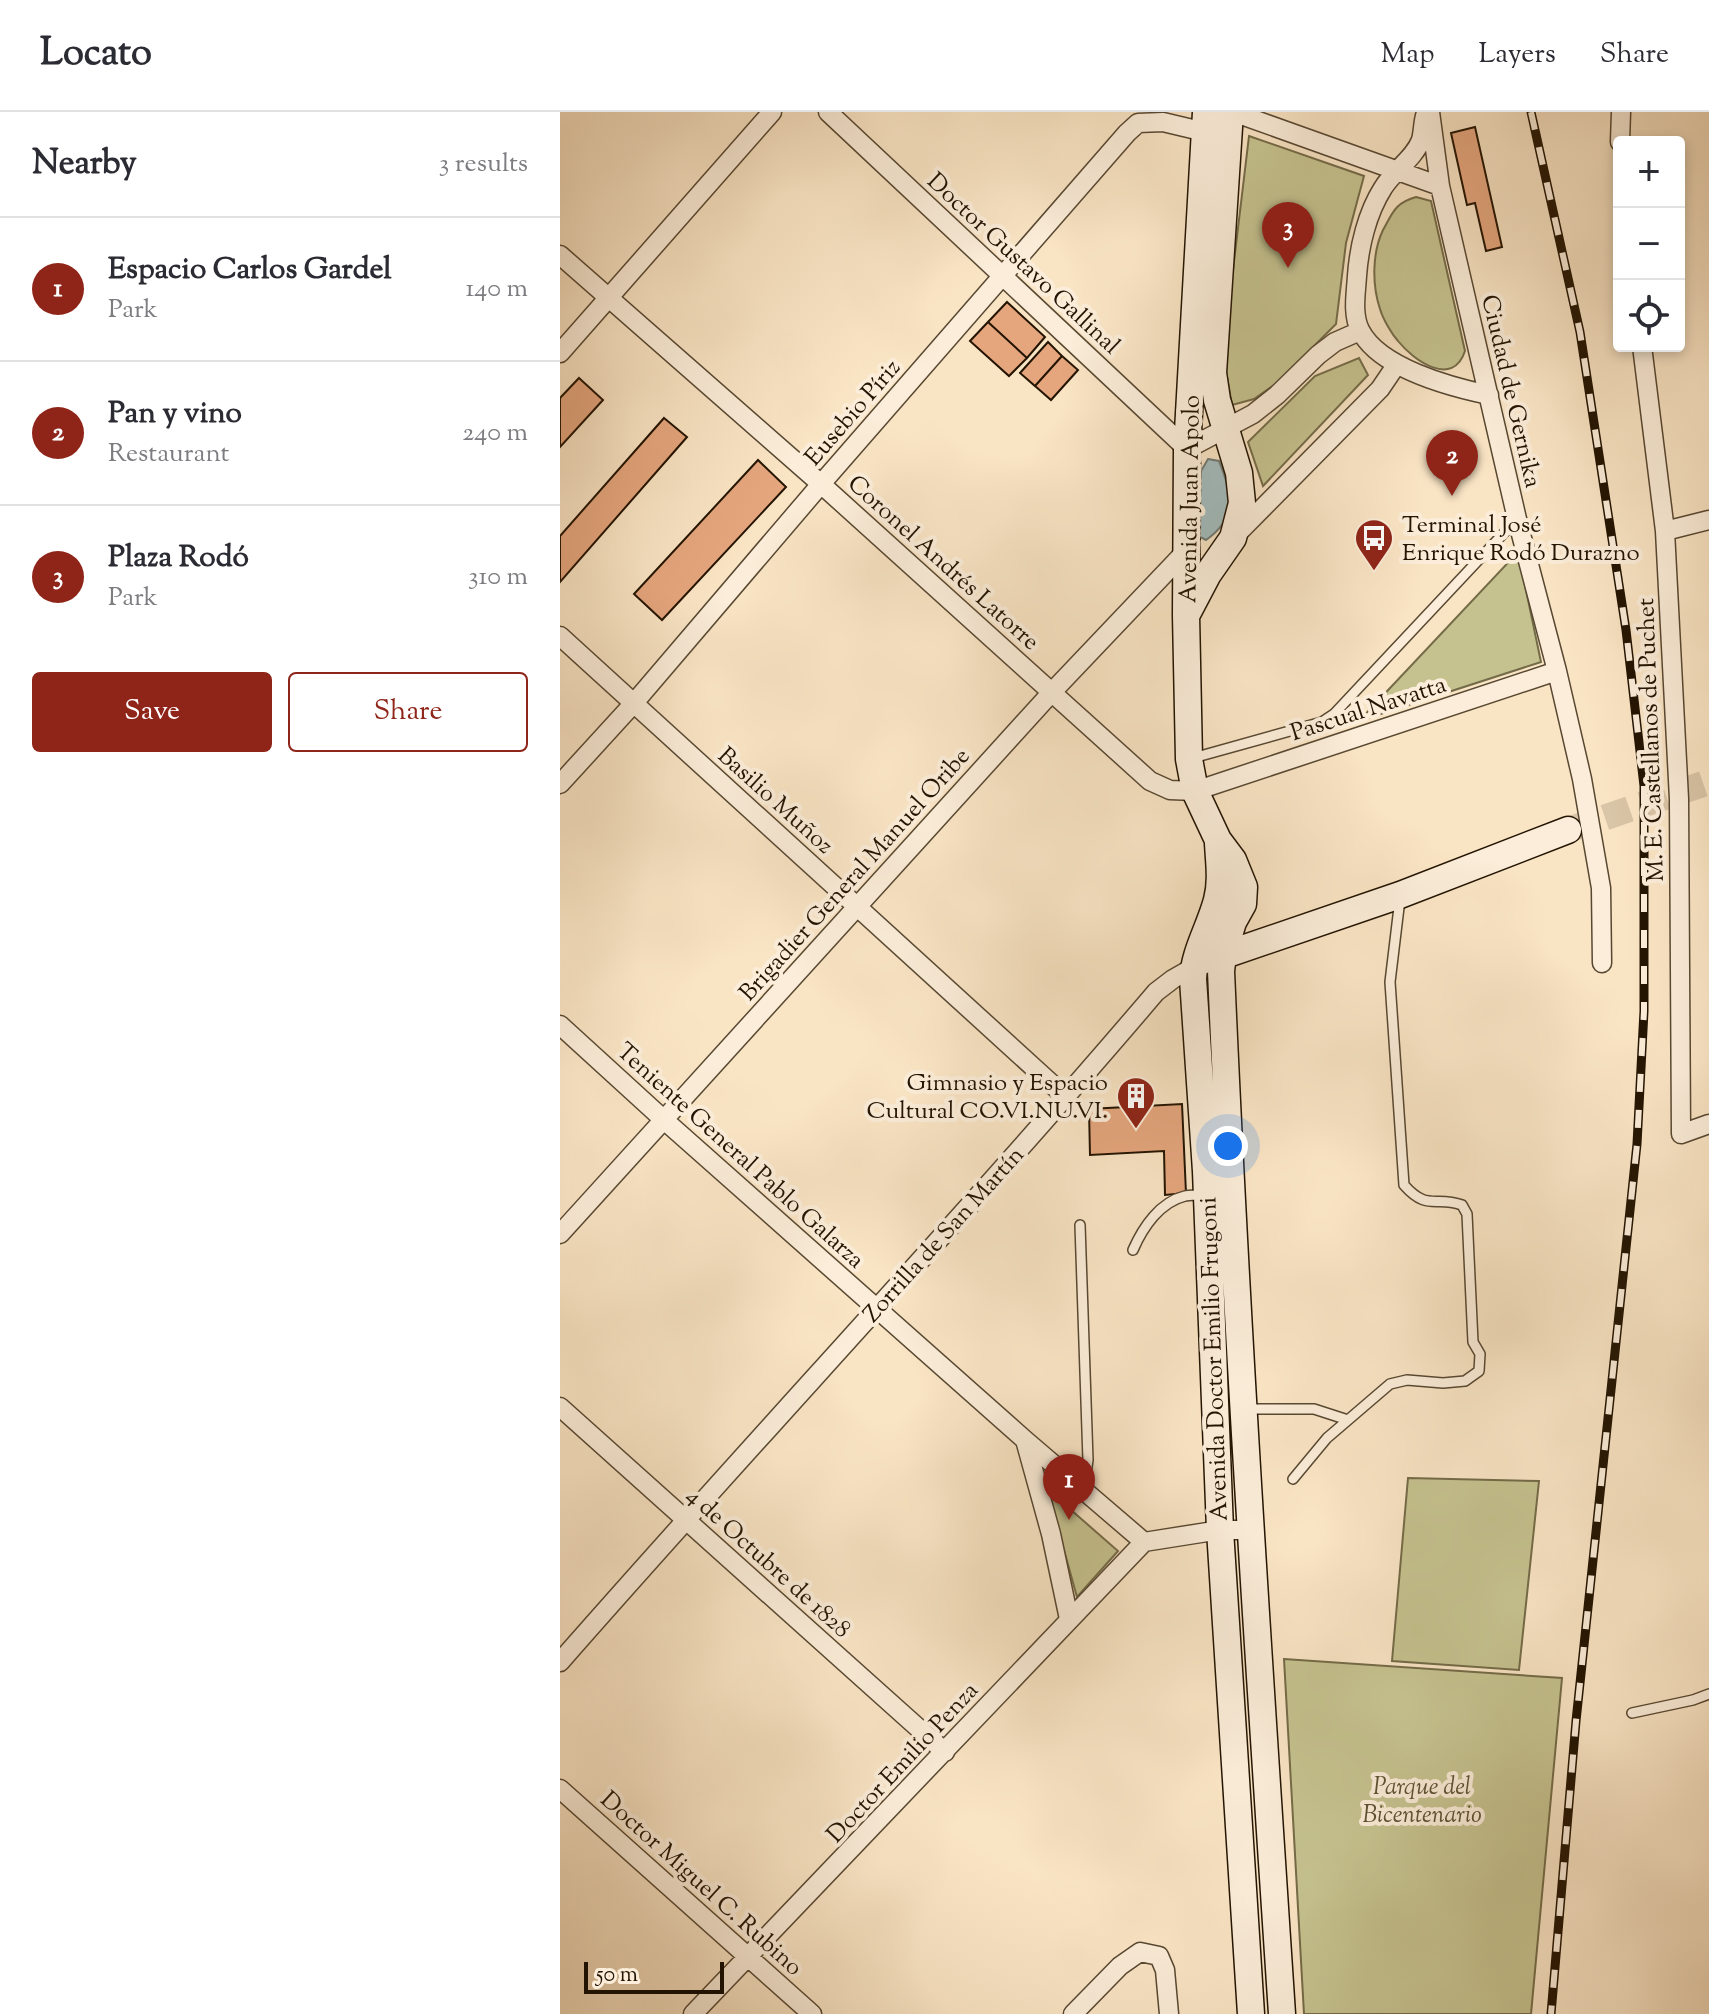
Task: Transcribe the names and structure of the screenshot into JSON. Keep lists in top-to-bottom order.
{
  "streets": {
    "street": [
      "Doctor Gustavo Gallinal",
      "Ciudad de Gernika",
      "Eusebio Píriz",
      "Avenida Juan Apolo",
      "Coronel Andrés Latorre",
      "Pascual Navatta",
      "M. E. Castellanos de Puchet",
      "Basilio Muñoz",
      "Brigadier General Manuel Oribe",
      "Teniente General Pablo Galarza",
      "Zorrilla de San Martín",
      "Avenida Doctor Emilio Frugoni",
      "4 de Octubre de 1828",
      "Doctor Emilio Penza",
      "Doctor Miguel C. Rubino"
    ]
  },
  "crossings": [
    ["Doctor Gustavo Gallinal", "Eusebio Píriz"],
    ["Doctor Gustavo Gallinal", "Avenida Juan Apolo"],
    ["Ciudad de Gernika", "Pascual Navatta"],
    ["Eusebio Píriz", "Avenida Juan Apolo"],
    ["Eusebio Píriz", "Coronel Andrés Latorre"],
    ["Eusebio Píriz", "Basilio Muñoz"],
    ["Avenida Juan Apolo", "Brigadier General Manuel Oribe"],
    ["Coronel Andrés Latorre", "Pascual Navatta"],
    ["Coronel Andrés Latorre", "Brigadier General Manuel Oribe"],
    ["Basilio Muñoz", "Brigadier General Manuel Oribe"],
    ["Basilio Muñoz", "Zorrilla de San Martín"],
    ["Brigadier General Manuel Oribe", "Teniente General Pablo Galarza"],
    ["Teniente General Pablo Galarza", "Zorrilla de San Martín"],
    ["Teniente General Pablo Galarza", "Doctor Emilio Penza"],
    ["Zorrilla de San Martín", "Avenida Doctor Emilio Frugoni"],
    ["Zorrilla de San Martín", "4 de Octubre de 1828"],
    ["4 de Octubre de 1828", "Doctor Emilio Penza"],
    ["Doctor Emilio Penza", "Doctor Miguel C. Rubino"]
  ],
  "parks": ["Parque del Bicentenario"],
  "places": {
    "bus stop": ["Terminal José Enrique Rodó Durazno"],
    "building": ["Gimnasio y Espacio Cultural CO.VI.NU.VI."]
  },
  "scale_bar": "50 m",
  "page": {
    "header": "Locato",
    "nav": ["Map", "Layers", "Share"],
    "heading": ["Nearby", "3 results"],
    "map_buttons": ["+", "−"],
    "pins": ["3", "2", "1"],
    "list": [
      {
        "mark": "1",
        "name": "Espacio Carlos Gardel",
        "note": "Park",
        "value": "140 m"
      },
      {
        "mark": "2",
        "name": "Pan y vino",
        "note": "Restaurant",
        "value": "240 m"
      },
      {
        "mark": "3",
        "name": "Plaza Rodó",
        "note": "Park",
        "value": "310 m"
      }
    ],
    "buttons": ["Save", "Share"],
    "scale": "50 m"
  }
}
